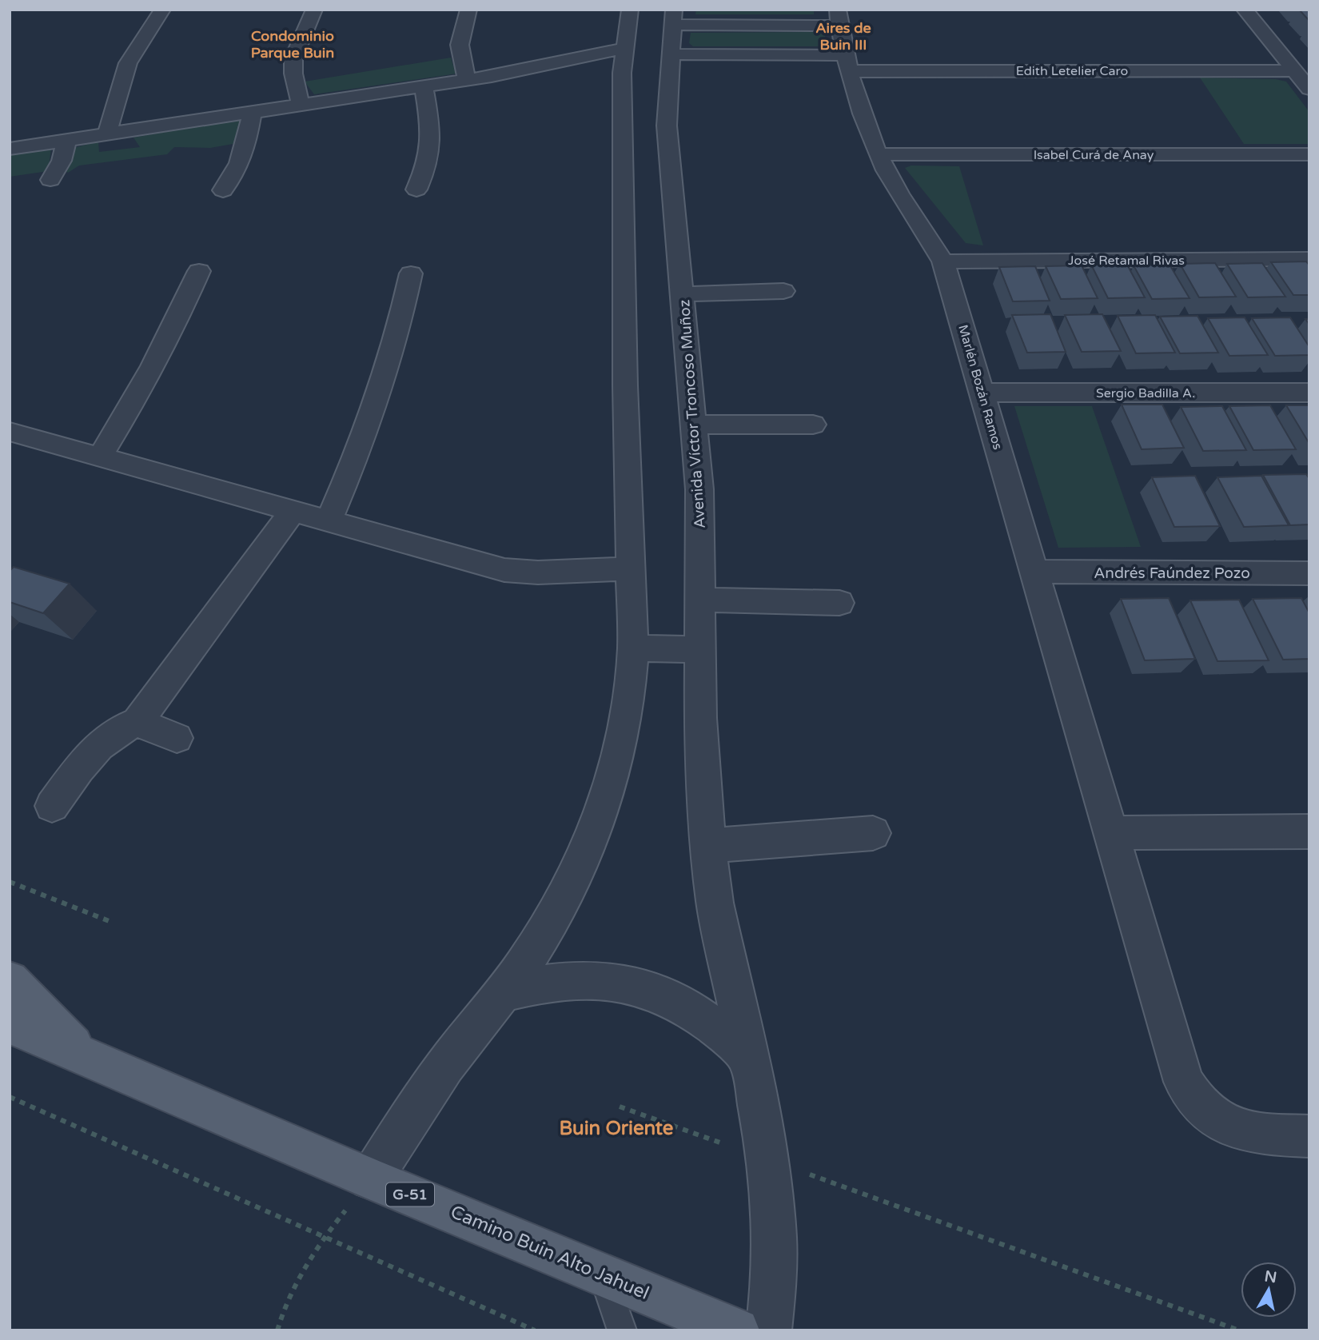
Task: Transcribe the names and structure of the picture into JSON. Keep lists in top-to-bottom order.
{
  "streets": {
    "main road": ["G-51", "Camino Buin Alto Jahuel"],
    "street": [
      "Edith Letelier Caro",
      "Isabel Curá de Anay",
      "José Retamal Rivas",
      "Marlén Bozán Ramos",
      "Sergio Badilla A.",
      "Avenida Víctor Troncoso Muñoz",
      "Andrés Faúndez Pozo"
    ]
  },
  "crossings": [
    ["Edith Letelier Caro", "Marlén Bozán Ramos"],
    ["Edith Letelier Caro", "Avenida Víctor Troncoso Muñoz"],
    ["Isabel Curá de Anay", "Marlén Bozán Ramos"],
    ["José Retamal Rivas", "Marlén Bozán Ramos"],
    ["Marlén Bozán Ramos", "Sergio Badilla A."],
    ["Marlén Bozán Ramos", "Andrés Faúndez Pozo"],
    ["Avenida Víctor Troncoso Muñoz", "Camino Buin Alto Jahuel"]
  ],
  "districts": ["Aires de Buin III", "Condominio Parque Buin", "Buin Oriente"],
  "north": "top"
}
